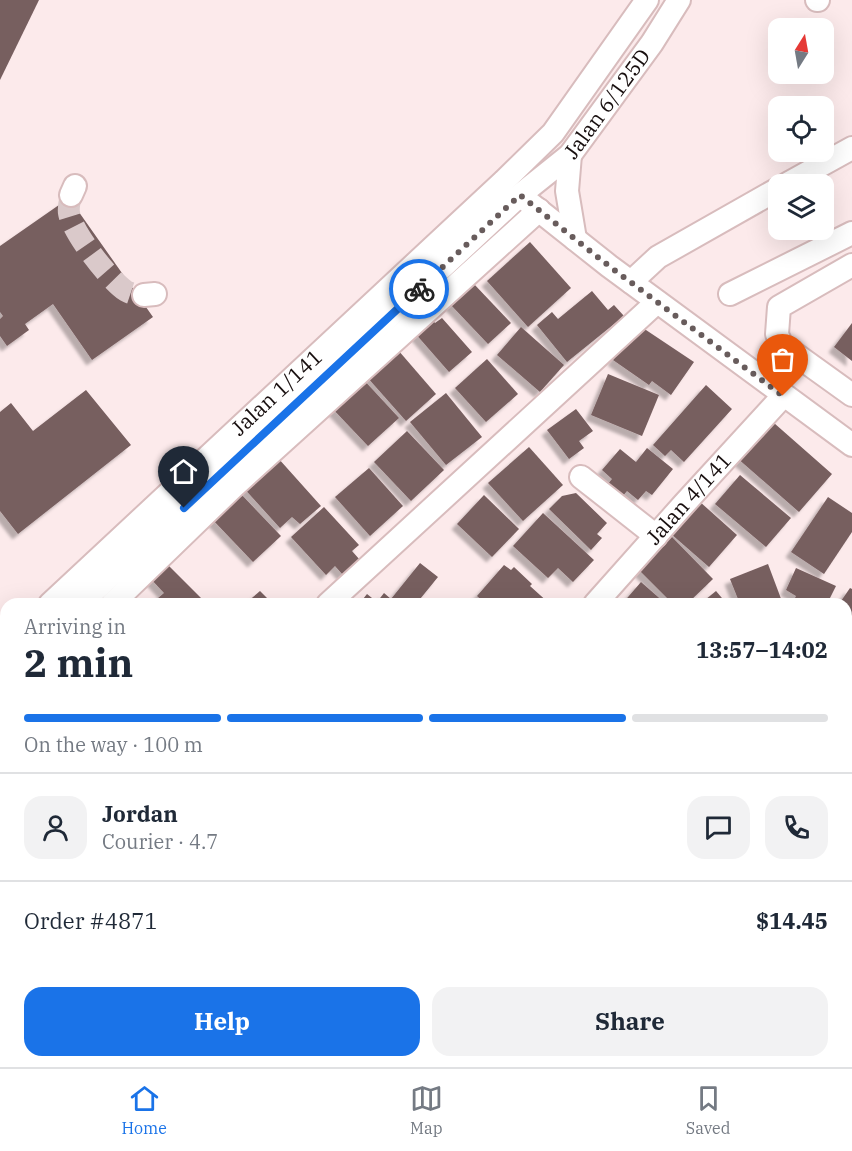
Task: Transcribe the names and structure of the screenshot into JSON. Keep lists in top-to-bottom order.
{
  "streets": {
    "street": ["Jalan 6/125D", "Jalan 1/141", "Jalan 4/141"]
  },
  "crossings": [
    ["Jalan 6/125D", "Jalan 1/141"]
  ],
  "north": "top",
  "page": {
    "heading": ["2 min", "Arriving in", "13:57–14:02"],
    "panel": [
      "Jordan",
      "Courier · 4.7",
      "Order #4871",
      "$14.45"
    ],
    "bar": "On the way · 100 m",
    "buttons": ["Help", "Share"],
    "tabs": ["Home", "Map", "Saved"]
  }
}
